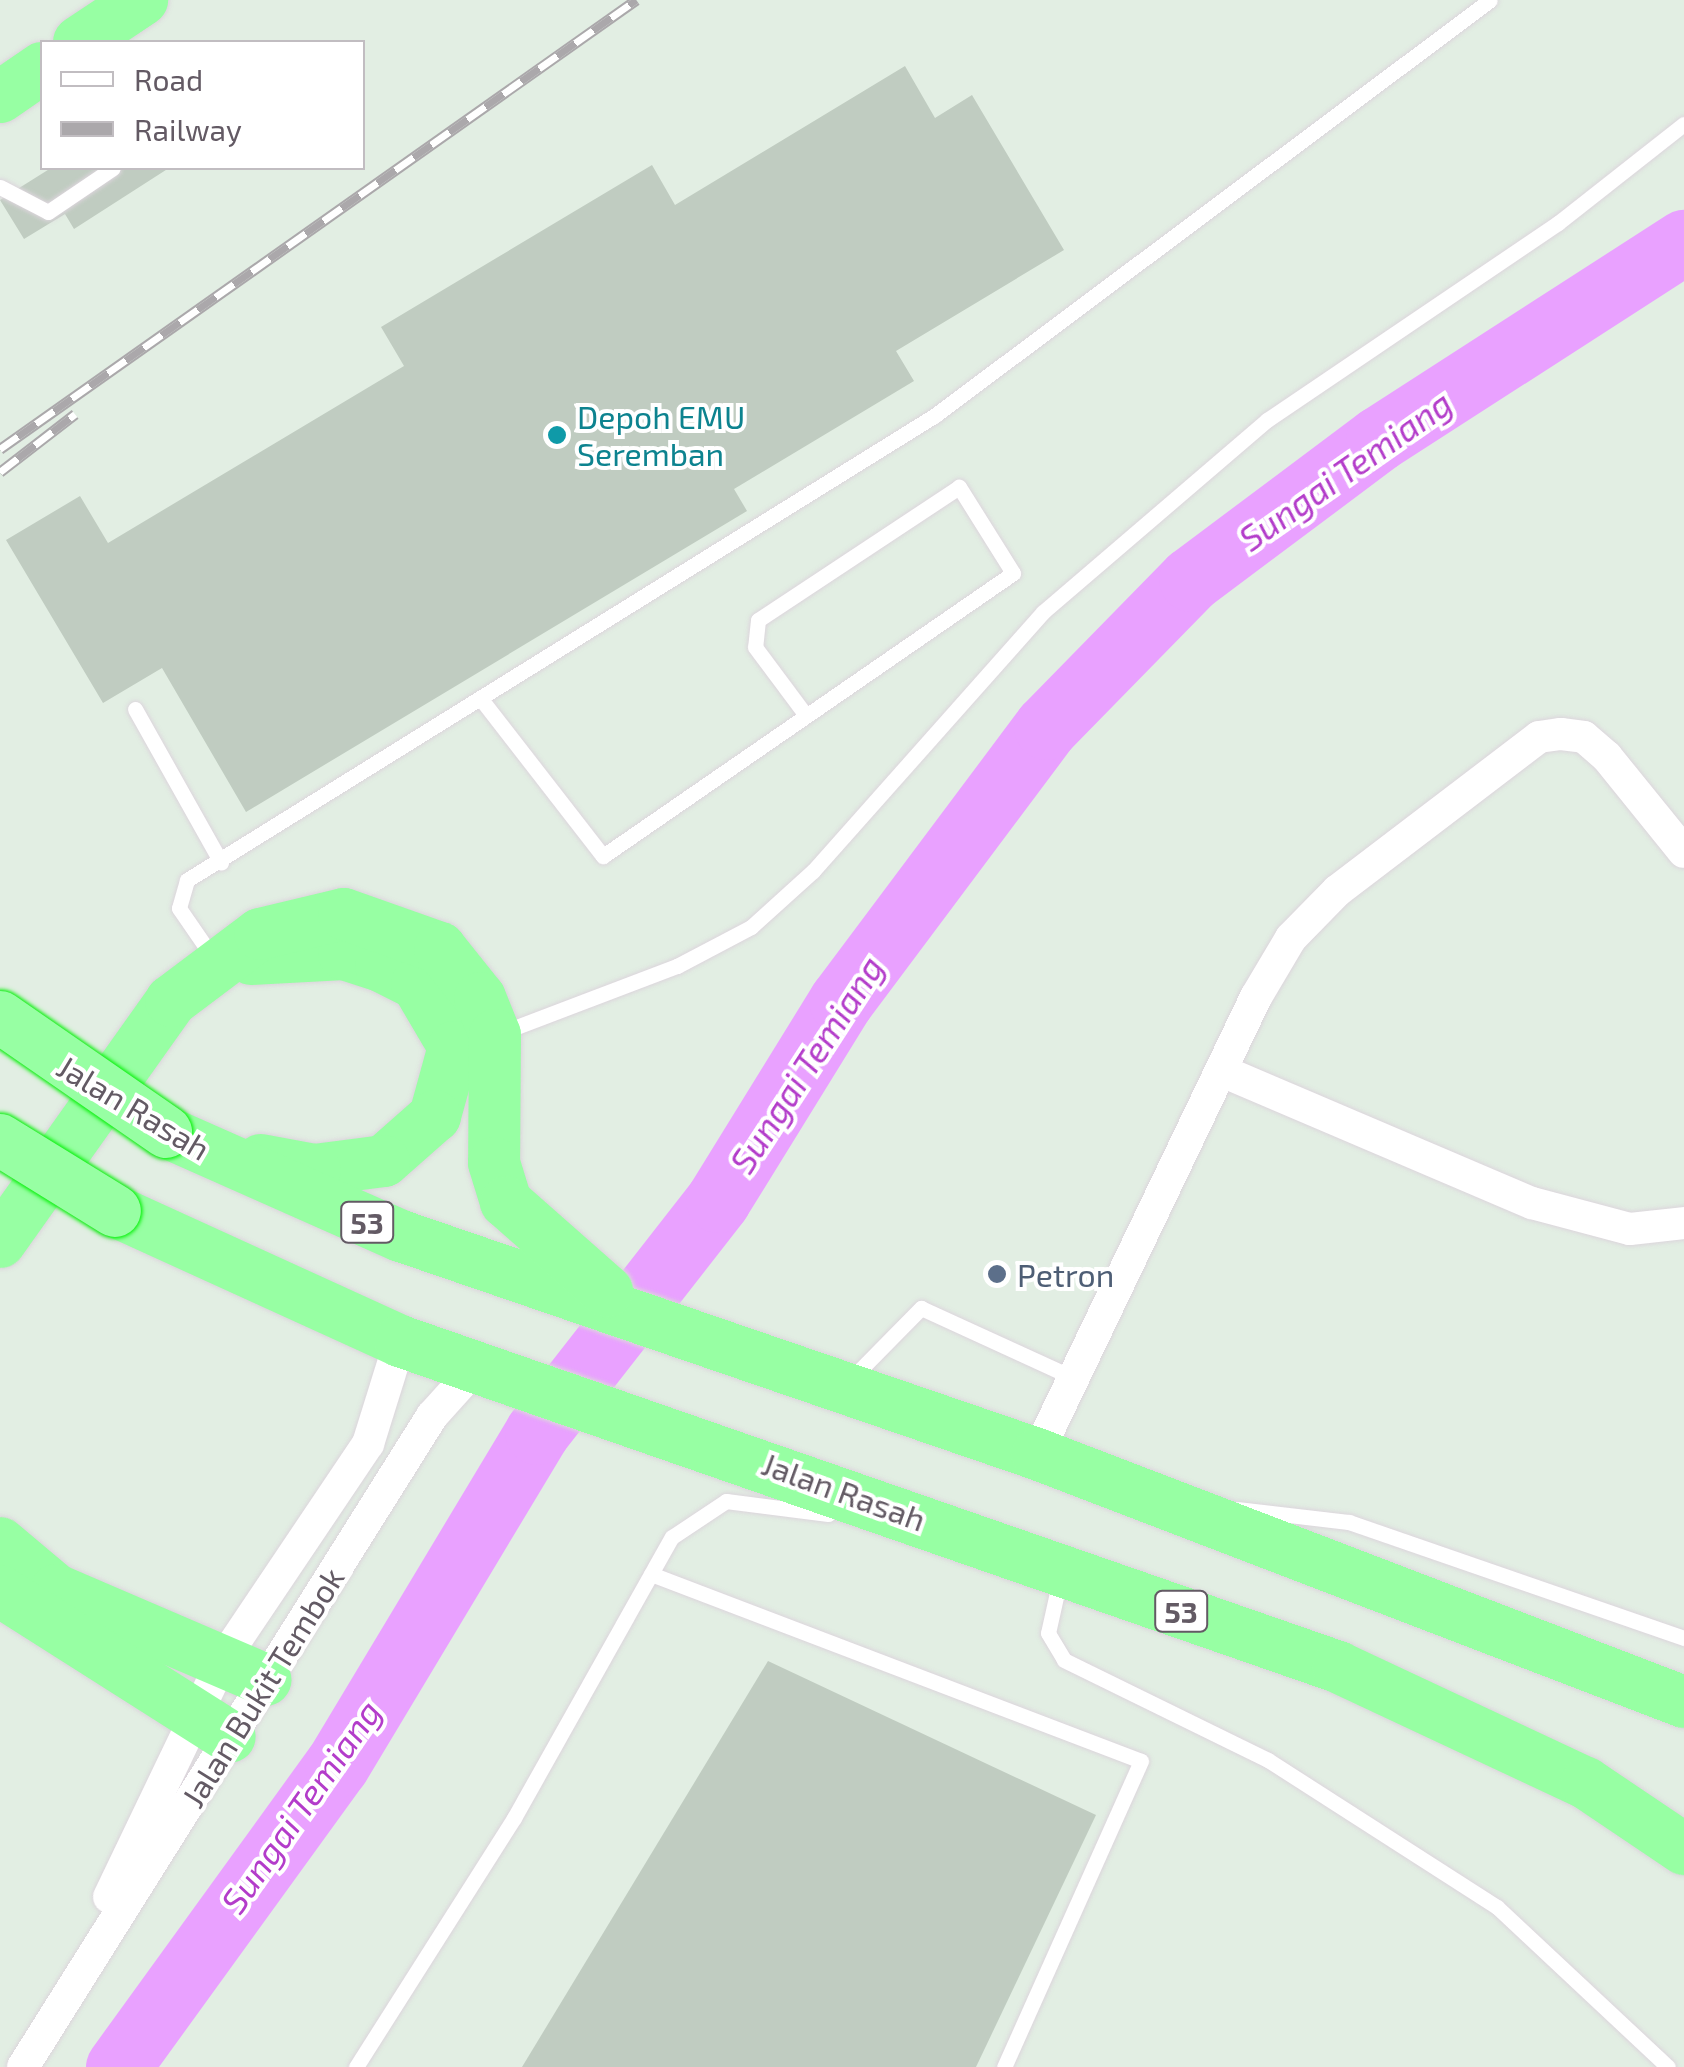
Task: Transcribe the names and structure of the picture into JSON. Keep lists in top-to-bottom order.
{
  "streets": {
    "highway": ["Jalan Rasah", "53"],
    "street": ["Jalan Bukit Tembok"]
  },
  "crossings": [
    ["Jalan Rasah", "Jalan Bukit Tembok"]
  ],
  "water": ["Sungai Temiang"],
  "places": ["Depoh EMU Seremban", "Petron"],
  "legend": ["Road", "Railway"]
}
